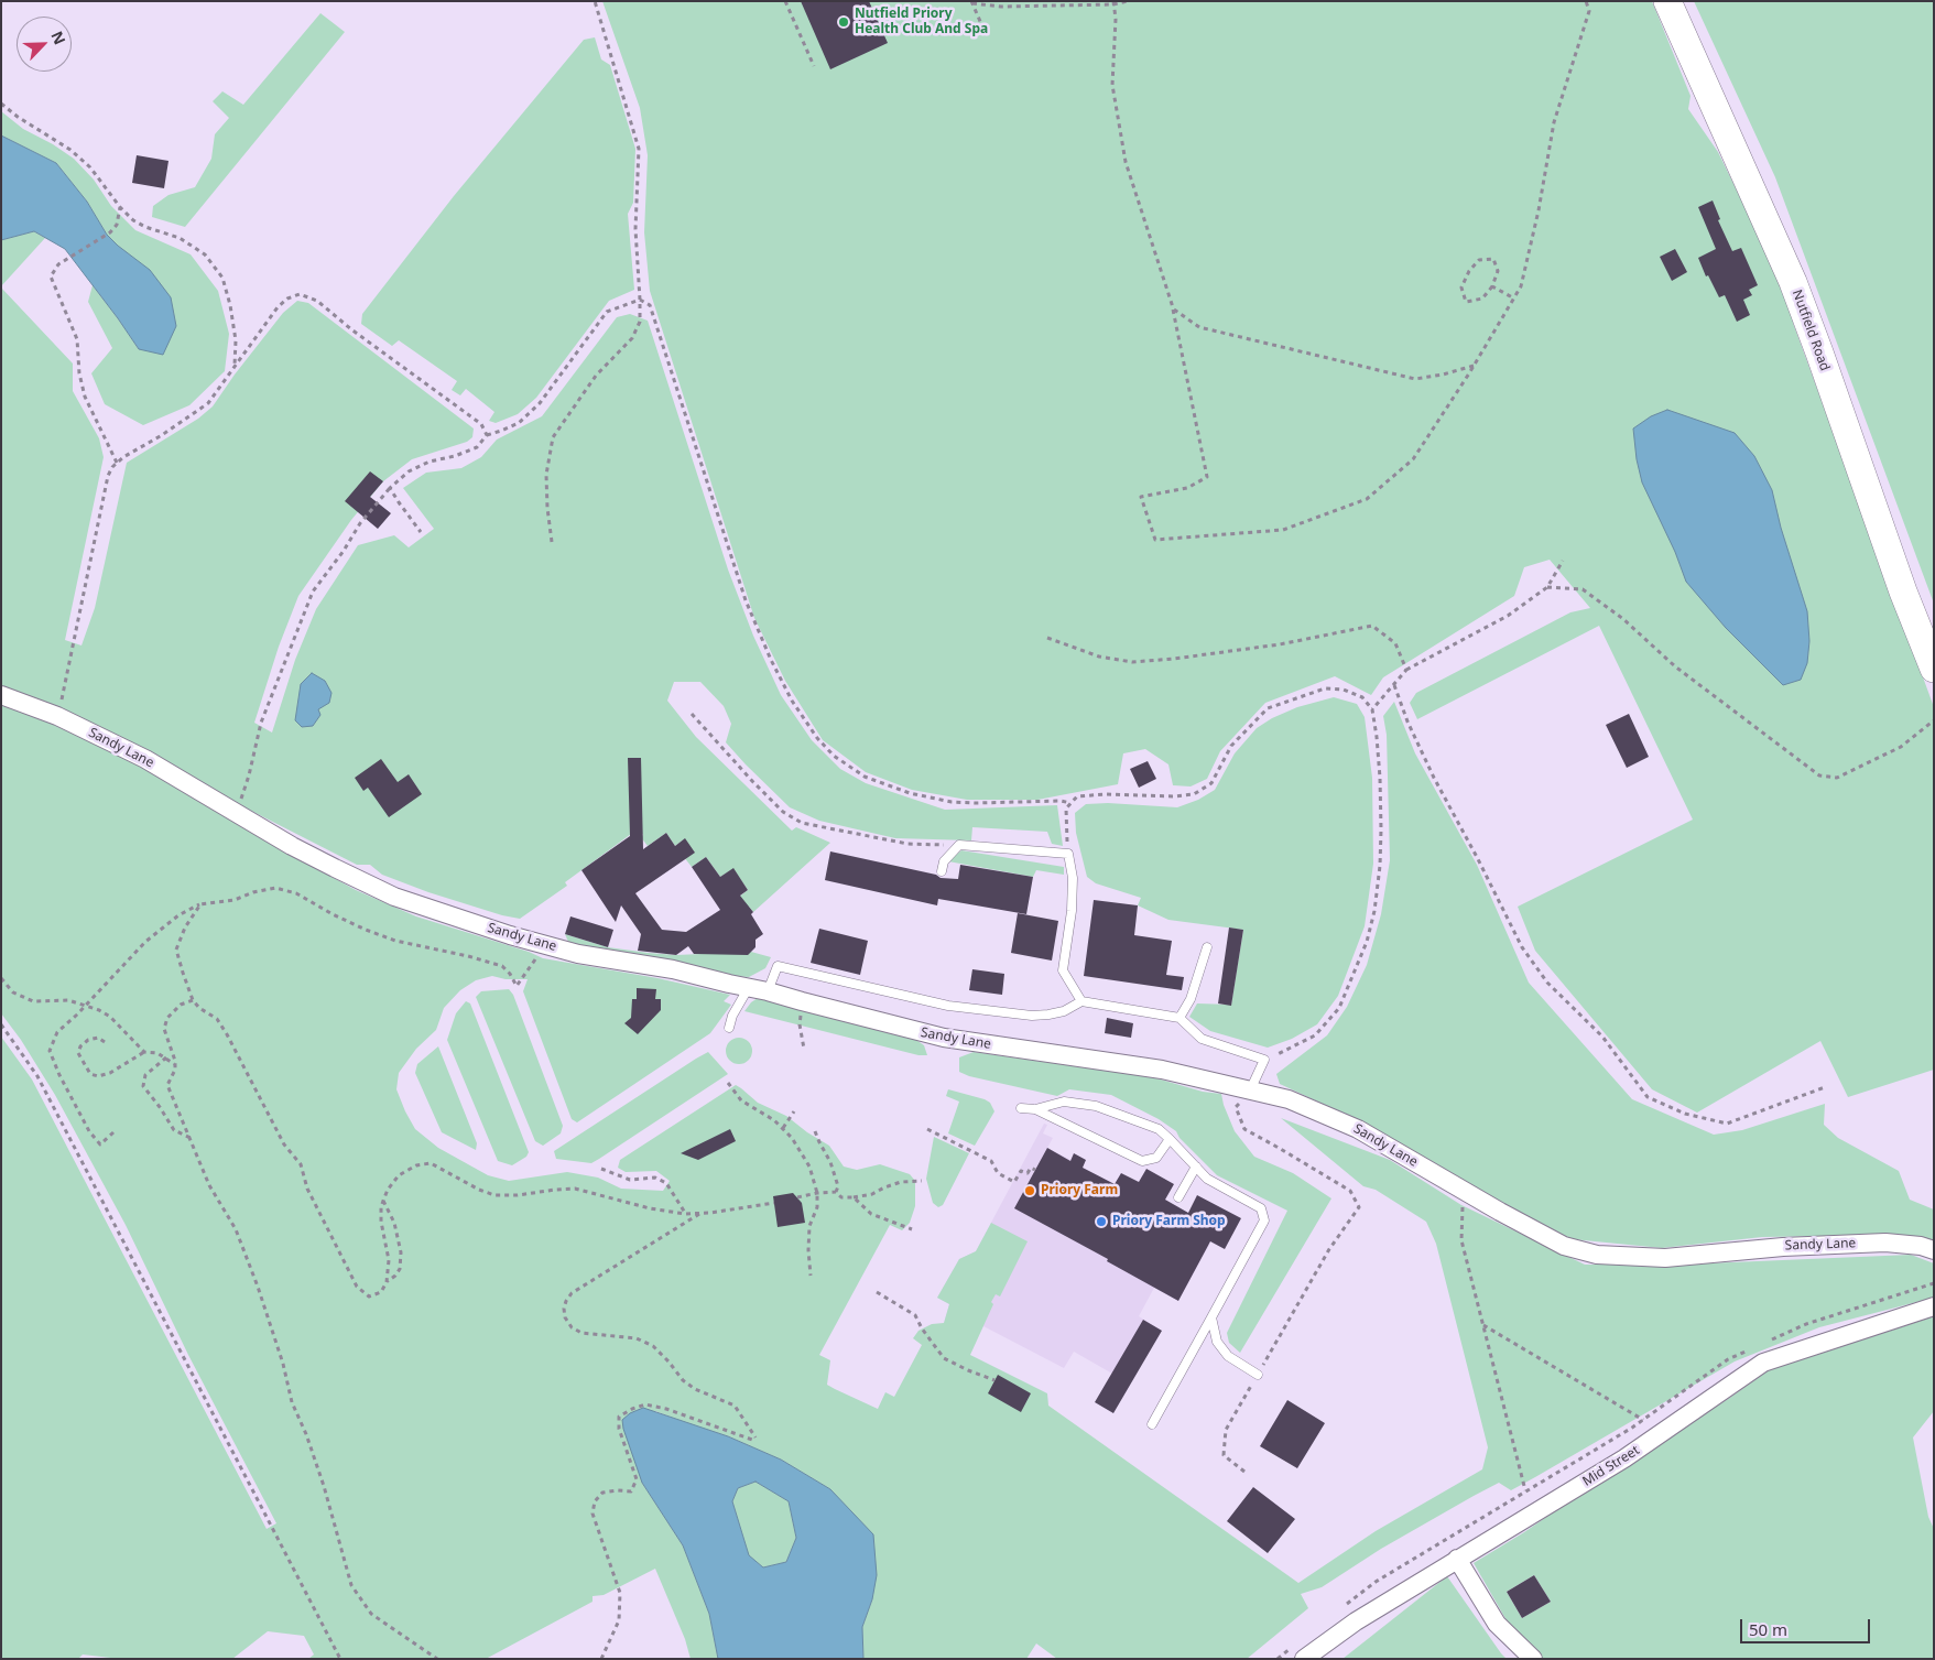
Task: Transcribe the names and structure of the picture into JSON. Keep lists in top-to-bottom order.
{
  "streets": {
    "main road": ["Nutfield Road"],
    "street": ["Sandy Lane", "Mid Street"]
  },
  "places": ["Nutfield Priory Health Club And Spa", "Priory Farm", "Priory Farm Shop"],
  "scale_bar": "50 m",
  "north": "top right"
}
